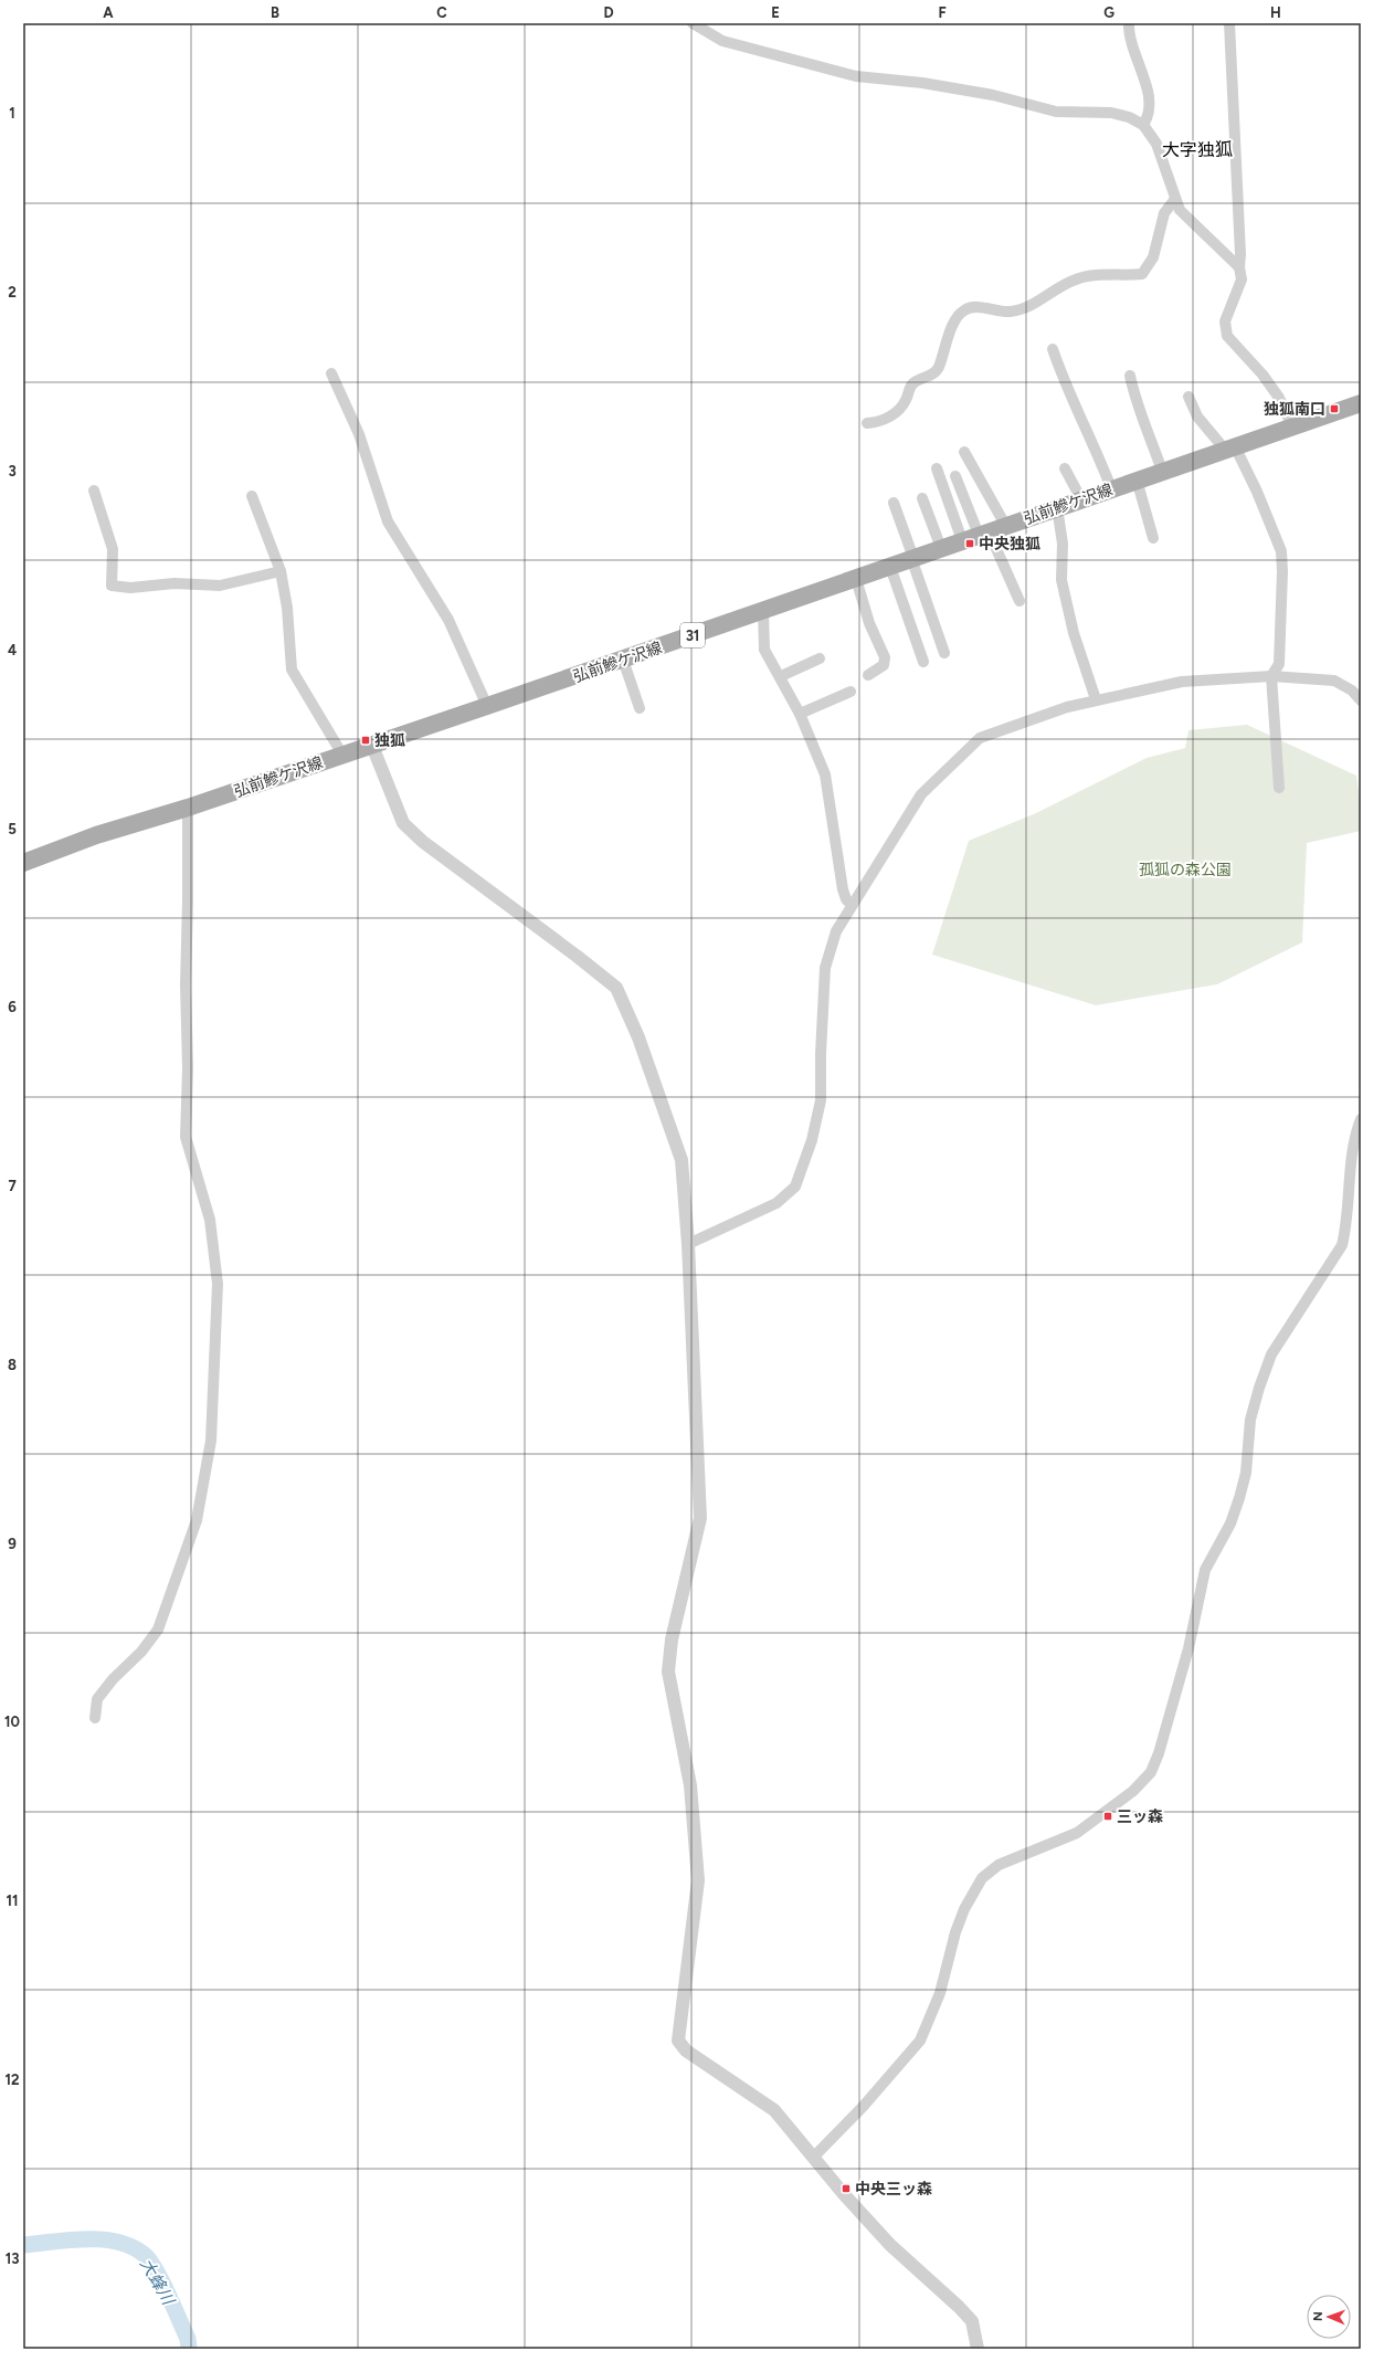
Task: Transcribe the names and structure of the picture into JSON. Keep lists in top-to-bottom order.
{
  "streets": {
    "main road": ["弘前鰺ケ沢線", "31"]
  },
  "districts": ["大字独狐"],
  "water": ["大蜂川"],
  "parks": ["孤狐の森公園"],
  "places": {
    "transit": [
      "独狐南口",
      "中央独狐",
      "独狐",
      "三ッ森",
      "中央三ッ森"
    ]
  },
  "north": "left",
  "grid": {
    "columns": [
      "A",
      "B",
      "C",
      "D",
      "E",
      "F",
      "G",
      "H"
    ],
    "rows": [
      "1",
      "2",
      "3",
      "4",
      "5",
      "6",
      "7",
      "8",
      "9",
      "10",
      "11",
      "12",
      "13"
    ]
  }
}
